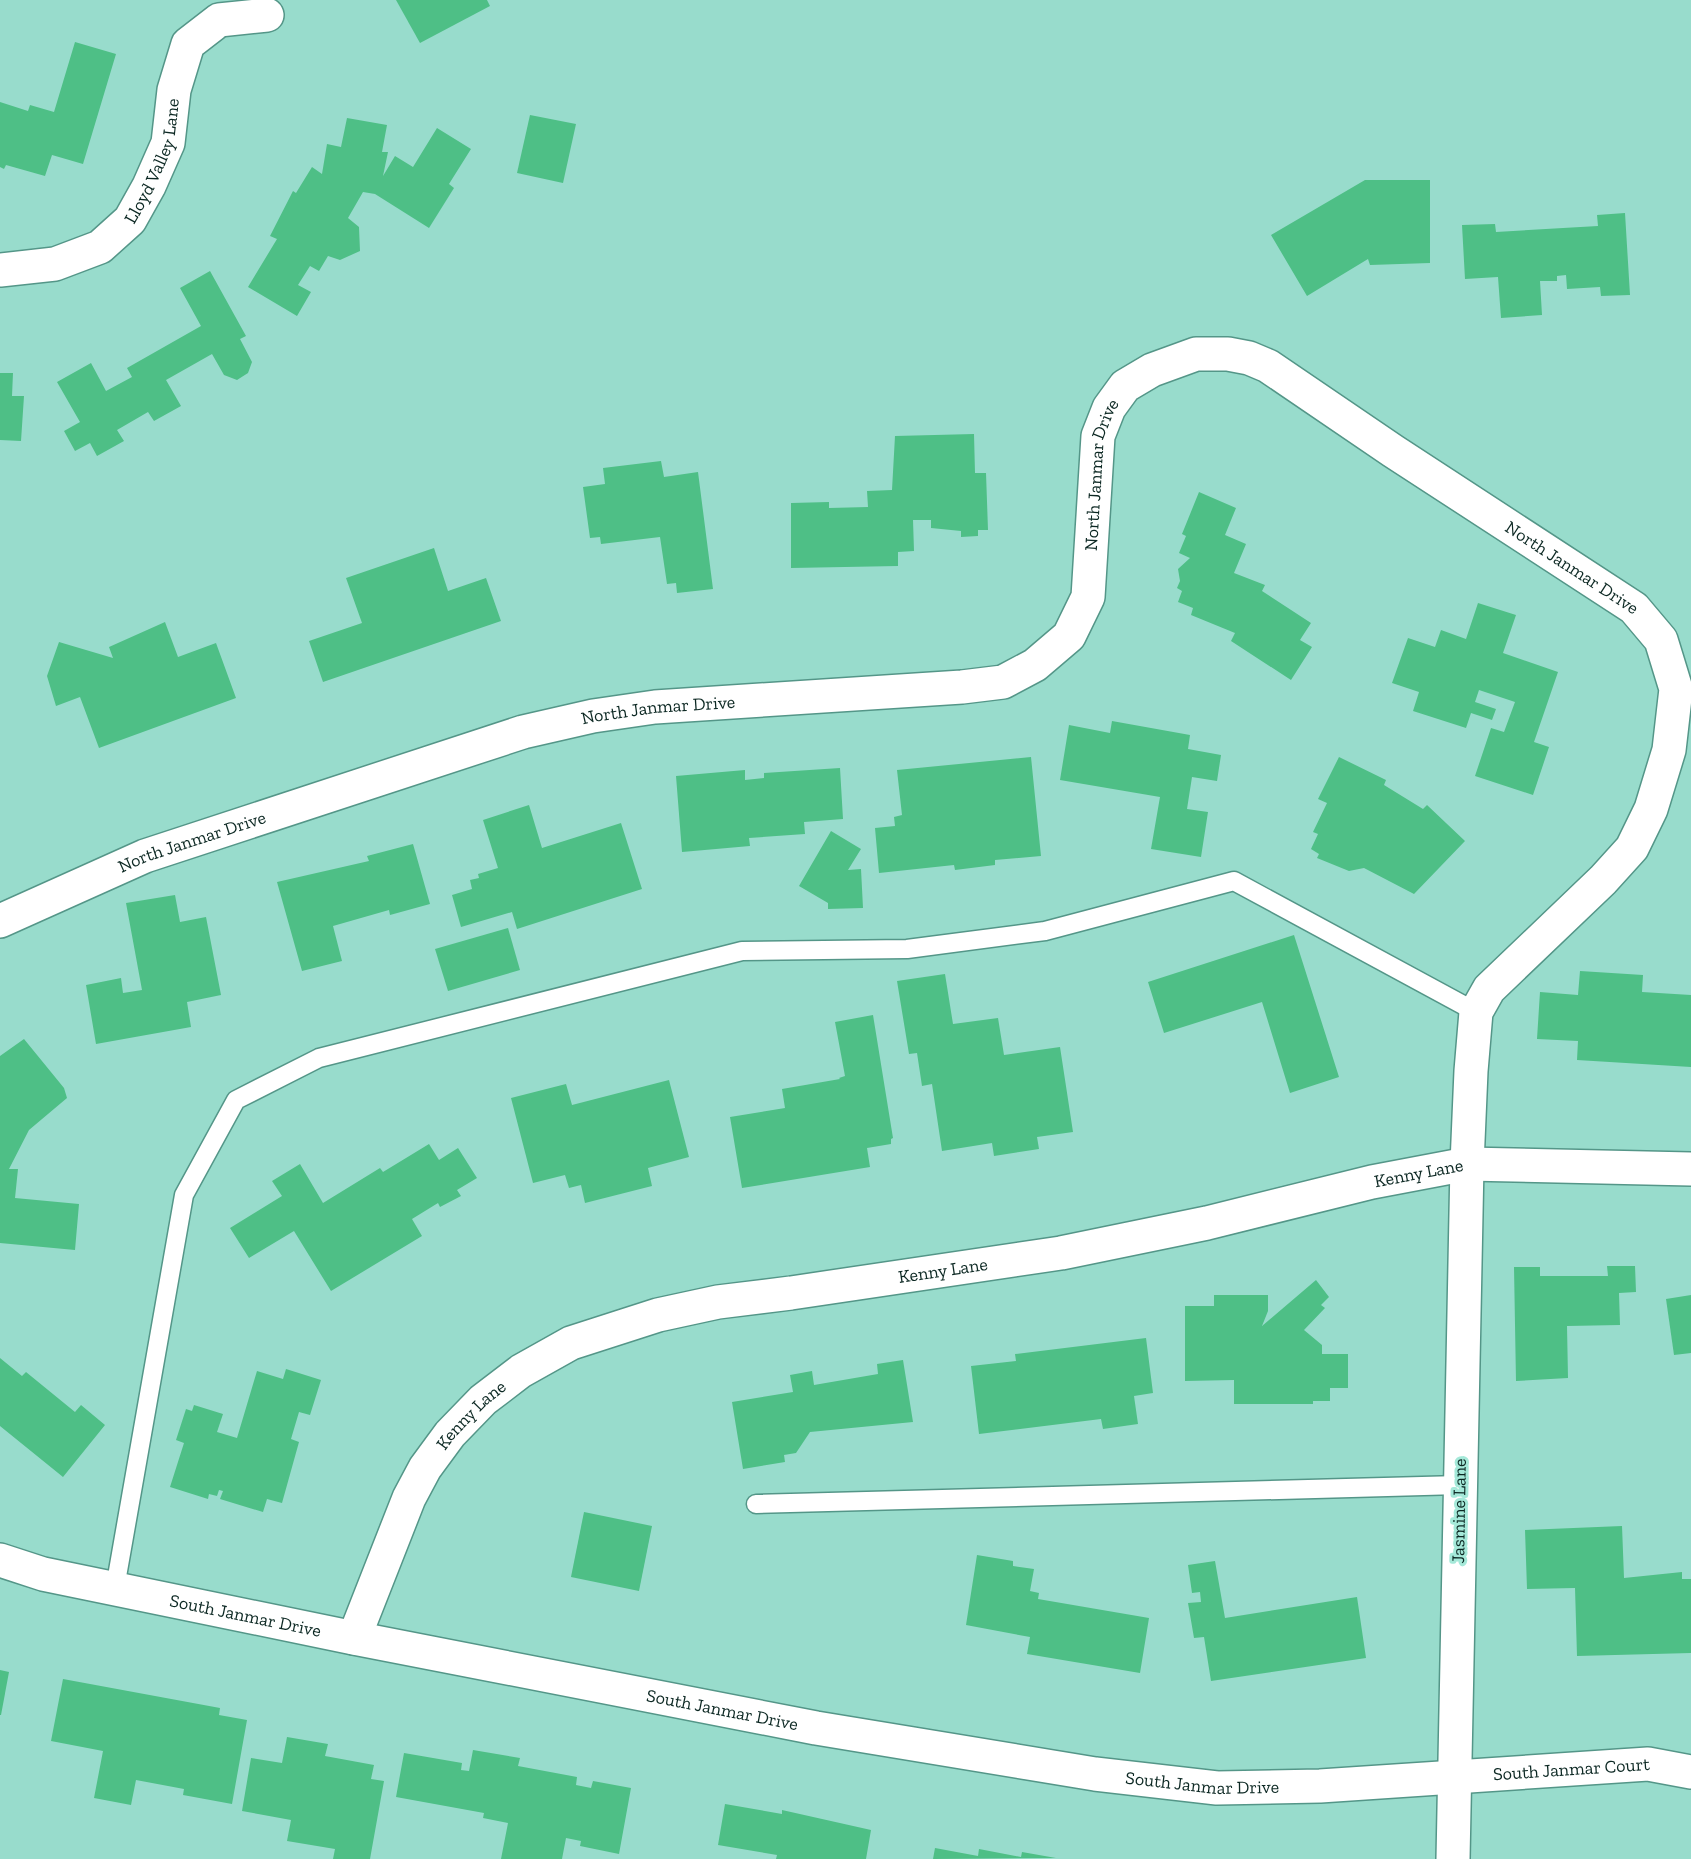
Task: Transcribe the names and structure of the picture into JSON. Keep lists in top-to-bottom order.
{
  "streets": {
    "street": [
      "Lloyd Valley Lane",
      "North Janmar Drive",
      "Kenny Lane",
      "Jasmine Lane",
      "South Janmar Drive",
      "South Janmar Court"
    ]
  },
  "crossings": [
    ["North Janmar Drive", "Kenny Lane"],
    ["North Janmar Drive", "Jasmine Lane"],
    ["Kenny Lane", "Jasmine Lane"],
    ["Kenny Lane", "South Janmar Drive"],
    ["Jasmine Lane", "South Janmar Drive"],
    ["Jasmine Lane", "South Janmar Court"],
    ["South Janmar Drive", "South Janmar Court"]
  ]
}
